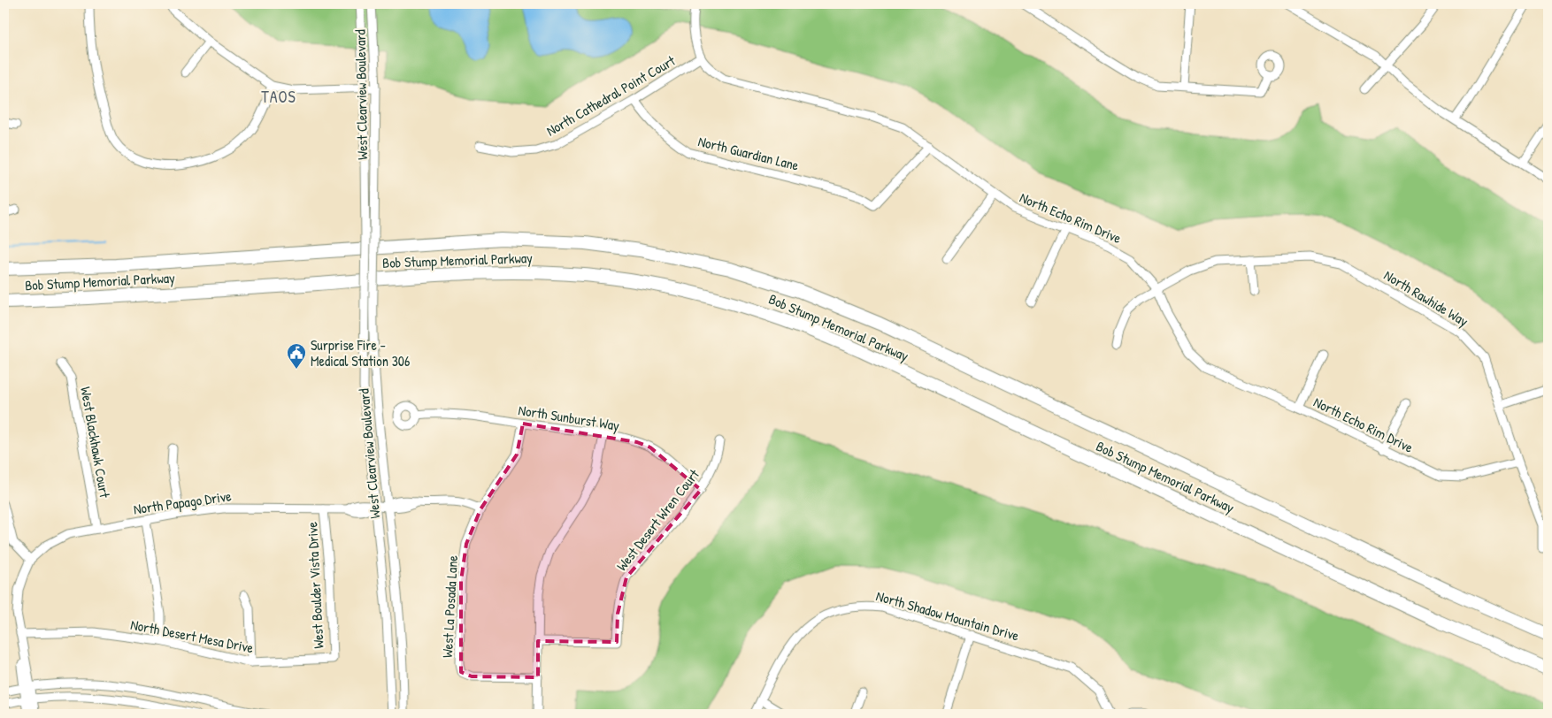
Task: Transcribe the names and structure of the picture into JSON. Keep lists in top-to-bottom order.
{
  "streets": {
    "highway": ["Bob Stump Memorial Parkway"],
    "street": [
      "West Clearview Boulevard",
      "North Cathedral Point Court",
      "North Guardian Lane",
      "North Echo Rim Drive",
      "North Rawhide Way",
      "North Sunburst Way",
      "West Blackhawk Court",
      "North Papago Drive",
      "West Desert Wren Court",
      "West Boulder Vista Drive",
      "West La Posada Lane",
      "North Shadow Mountain Drive",
      "North Desert Mesa Drive"
    ]
  },
  "crossings": [
    ["West Clearview Boulevard", "North Papago Drive"],
    ["North Cathedral Point Court", "North Guardian Lane"],
    ["North Cathedral Point Court", "North Echo Rim Drive"],
    ["North Guardian Lane", "North Echo Rim Drive"],
    ["North Echo Rim Drive", "North Rawhide Way"],
    ["North Sunburst Way", "West Desert Wren Court"],
    ["North Sunburst Way", "West La Posada Lane"],
    ["West Blackhawk Court", "North Papago Drive"],
    ["North Papago Drive", "West Boulder Vista Drive"],
    ["North Papago Drive", "West La Posada Lane"],
    ["West Boulder Vista Drive", "North Desert Mesa Drive"]
  ],
  "districts": ["TAOS"],
  "places": {
    "public building": ["Surprise Fire - Medical Station 306"]
  }
}
